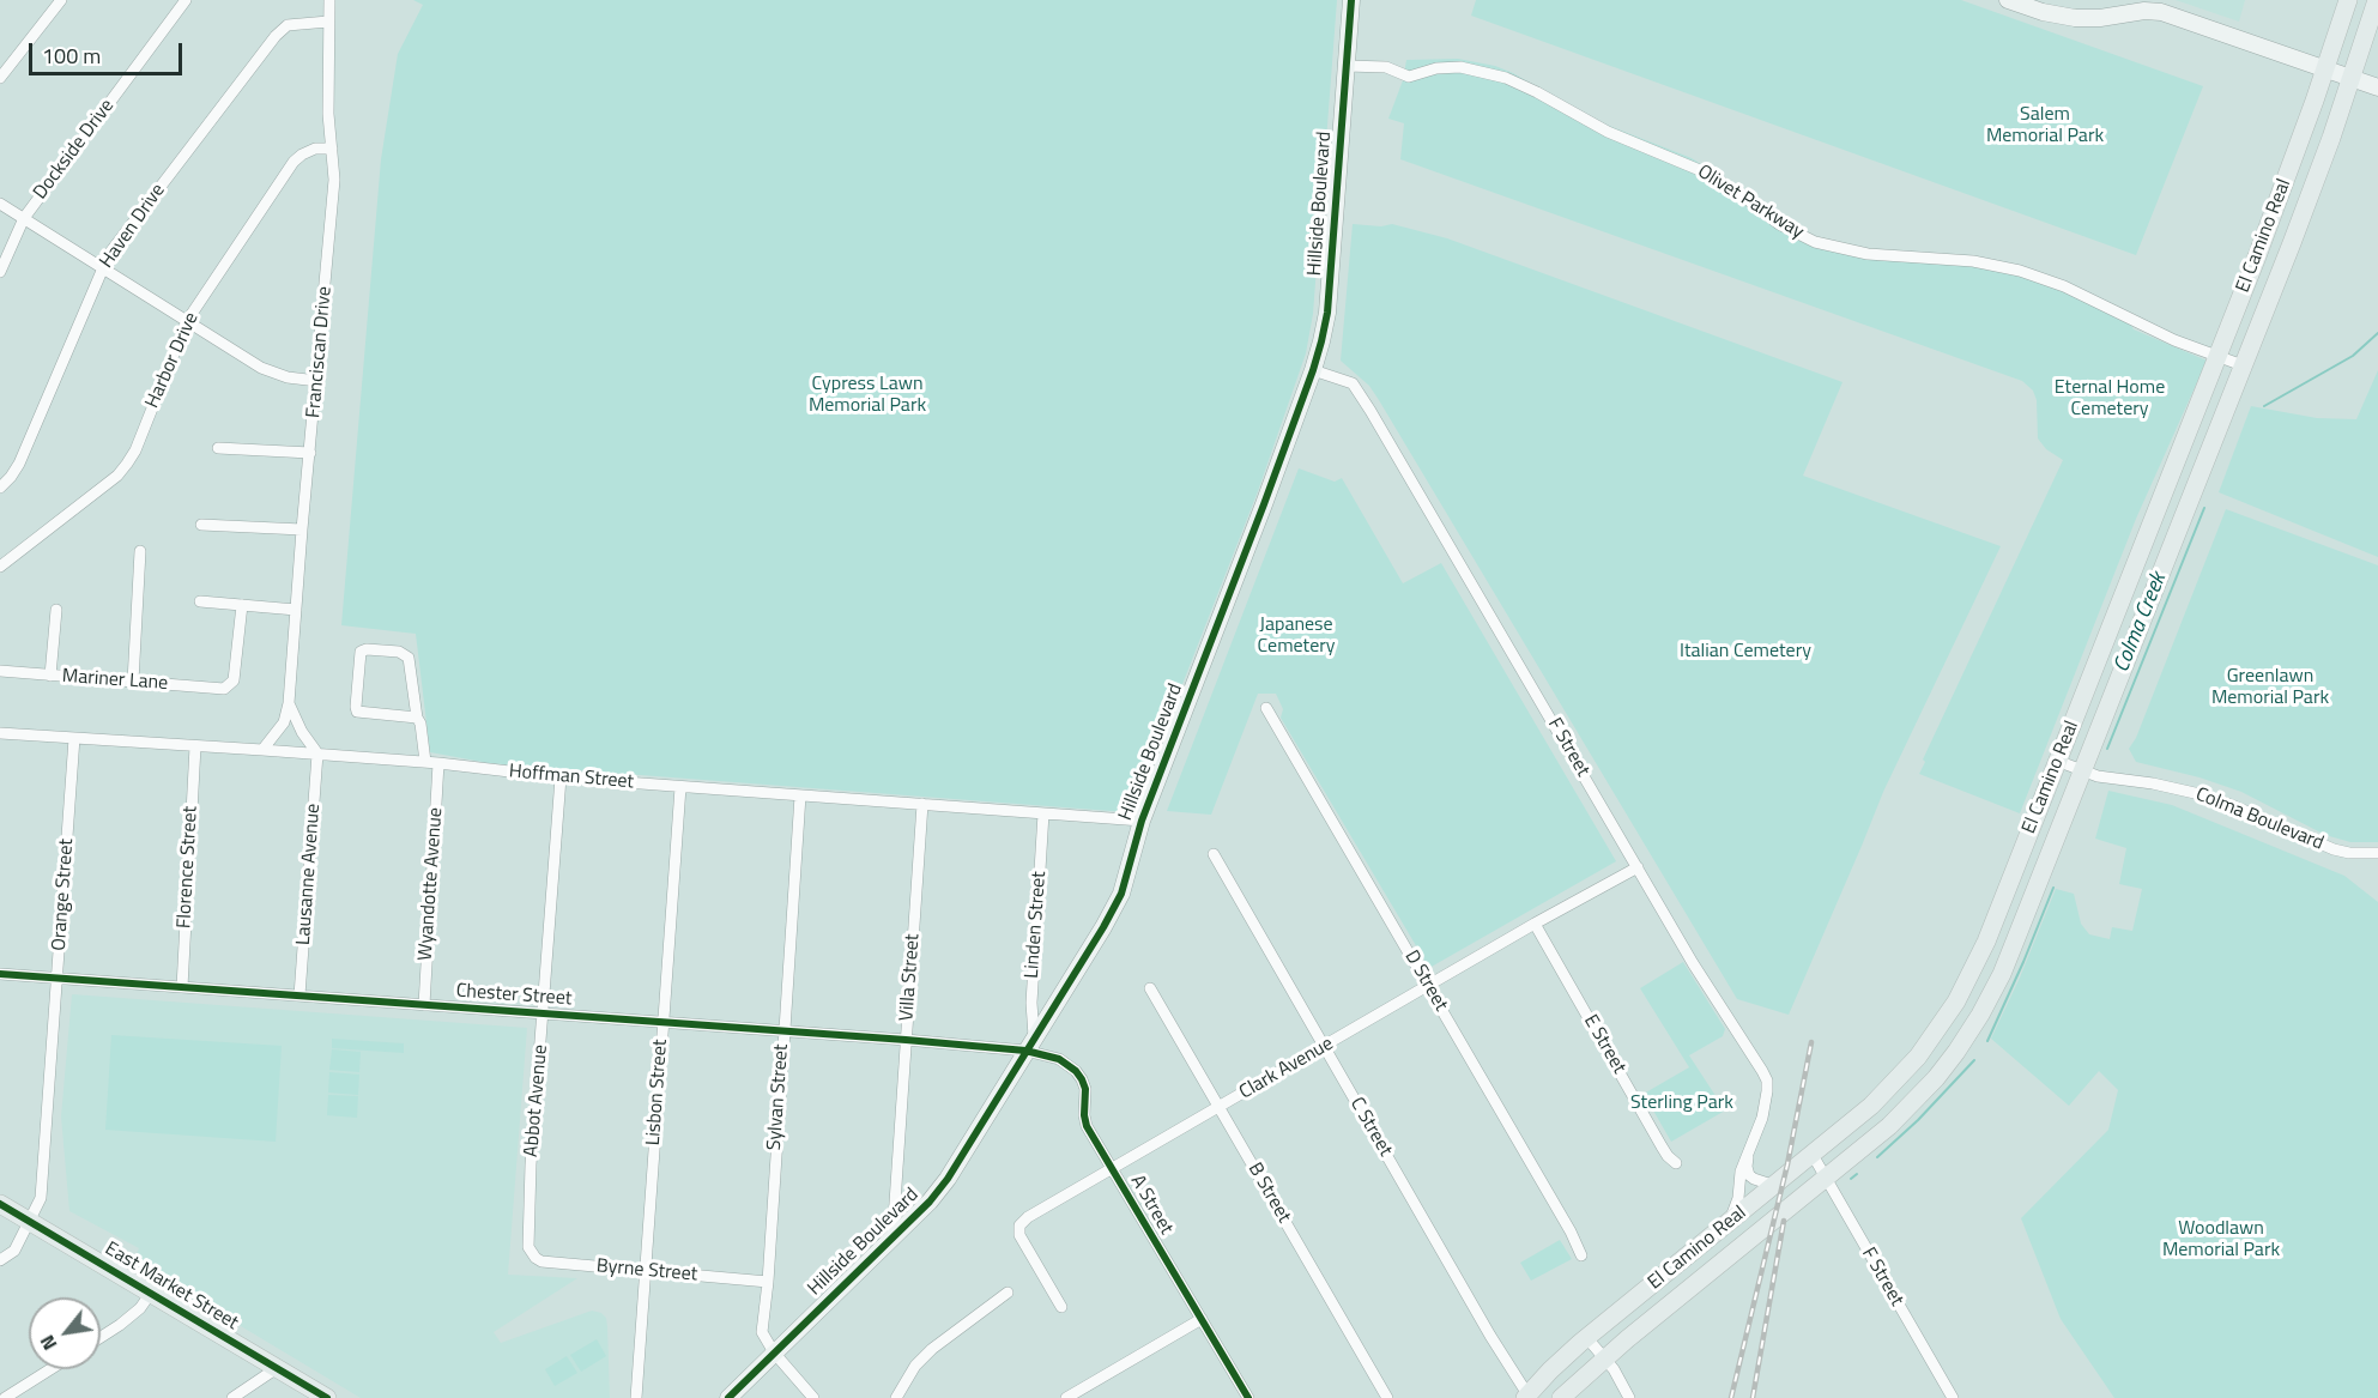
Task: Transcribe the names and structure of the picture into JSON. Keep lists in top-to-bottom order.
{
  "streets": {
    "main road": ["Hillside Boulevard", "El Camino Real", "East Market Street"],
    "street": [
      "Dockside Drive",
      "Olivet Parkway",
      "Haven Drive",
      "Franciscan Drive",
      "Harbor Drive",
      "Mariner Lane",
      "F Street",
      "Hoffman Street",
      "Colma Boulevard",
      "Florence Street",
      "Lausanne Avenue",
      "Wyandotte Avenue",
      "Orange Street",
      "Linden Street",
      "Villa Street",
      "D Street",
      "Chester Street",
      "E Street",
      "Clark Avenue",
      "Lisbon Street",
      "Sylvan Street",
      "Abbot Avenue",
      "C Street",
      "B Street",
      "A Street",
      "Byrne Street"
    ]
  },
  "crossings": [
    ["Olivet Parkway", "Hillside Boulevard"],
    ["Olivet Parkway", "El Camino Real"],
    ["Hillside Boulevard", "F Street"],
    ["Hillside Boulevard", "Hoffman Street"],
    ["Hillside Boulevard", "Linden Street"],
    ["Hillside Boulevard", "Villa Street"],
    ["Hillside Boulevard", "Chester Street"],
    ["Hillside Boulevard", "Sylvan Street"],
    ["Hillside Boulevard", "A Street"],
    ["Haven Drive", "Franciscan Drive"],
    ["El Camino Real", "F Street"],
    ["El Camino Real", "Colma Boulevard"],
    ["El Camino Real", "C Street"],
    ["Franciscan Drive", "Harbor Drive"],
    ["Franciscan Drive", "Hoffman Street"],
    ["Franciscan Drive", "Lausanne Avenue"],
    ["F Street", "Clark Avenue"],
    ["Hoffman Street", "Florence Street"],
    ["Hoffman Street", "Lausanne Avenue"],
    ["Hoffman Street", "Wyandotte Avenue"],
    ["Hoffman Street", "Orange Street"],
    ["Hoffman Street", "Linden Street"],
    ["Hoffman Street", "Villa Street"],
    ["Hoffman Street", "Lisbon Street"],
    ["Hoffman Street", "Sylvan Street"],
    ["Hoffman Street", "Abbot Avenue"],
    ["Florence Street", "Chester Street"],
    ["Lausanne Avenue", "Chester Street"],
    ["Wyandotte Avenue", "Chester Street"],
    ["Orange Street", "Chester Street"],
    ["Orange Street", "East Market Street"],
    ["Linden Street", "Chester Street"],
    ["Linden Street", "A Street"],
    ["Villa Street", "Chester Street"],
    ["D Street", "Clark Avenue"],
    ["Chester Street", "Lisbon Street"],
    ["Chester Street", "Sylvan Street"],
    ["Chester Street", "Abbot Avenue"],
    ["Chester Street", "A Street"],
    ["E Street", "Clark Avenue"],
    ["Clark Avenue", "C Street"],
    ["Clark Avenue", "B Street"],
    ["Clark Avenue", "A Street"],
    ["Lisbon Street", "Byrne Street"],
    ["Sylvan Street", "Byrne Street"],
    ["Abbot Avenue", "Byrne Street"]
  ],
  "water": ["Colma Creek"],
  "parks": [
    "Salem Memorial Park",
    "Cypress Lawn Memorial Park",
    "Eternal Home Cemetery",
    "Japanese Cemetery",
    "Italian Cemetery",
    "Greenlawn Memorial Park",
    "Sterling Park",
    "Woodlawn Memorial Park"
  ],
  "scale_bar": "100 m",
  "north": "bottom left"
}
